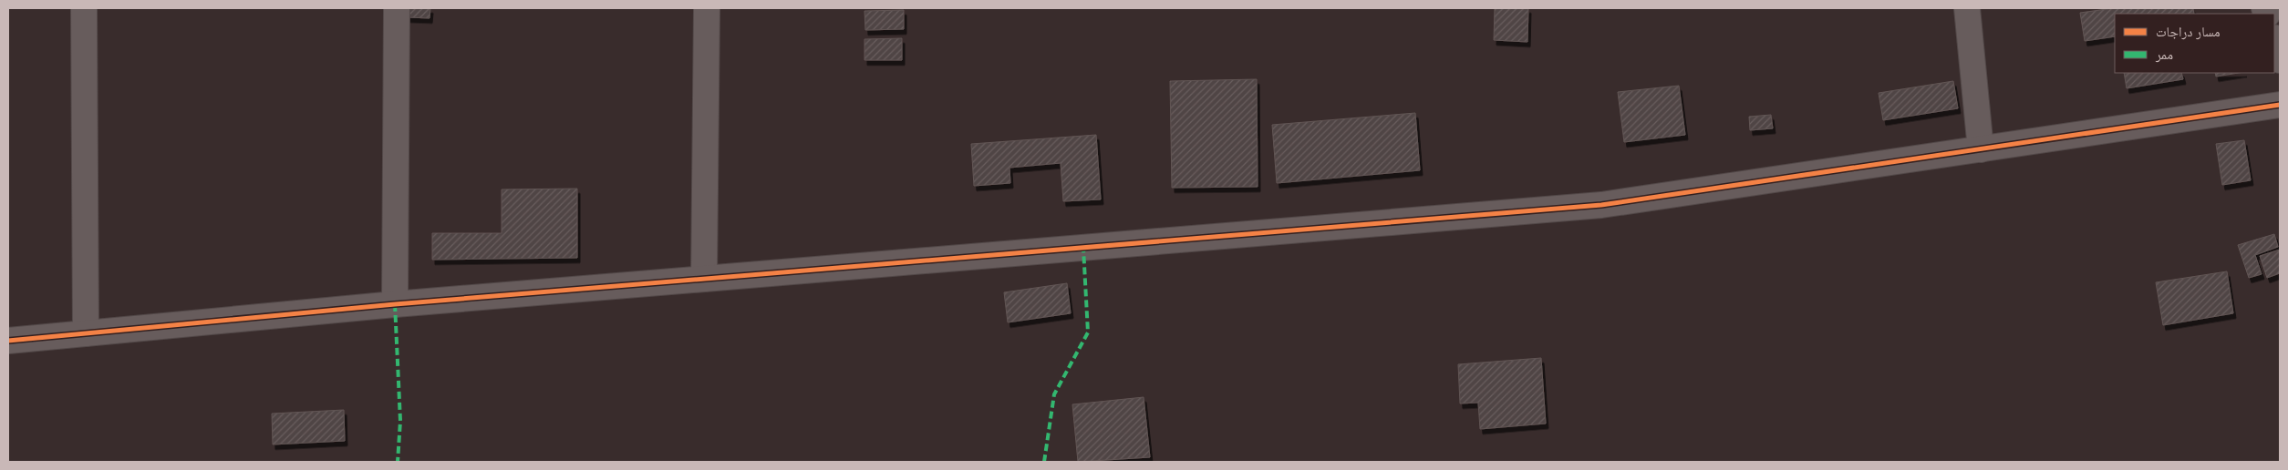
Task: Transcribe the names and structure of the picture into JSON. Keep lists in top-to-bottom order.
{
  "legend": ["مسار دراجات", "ممر"]
}
